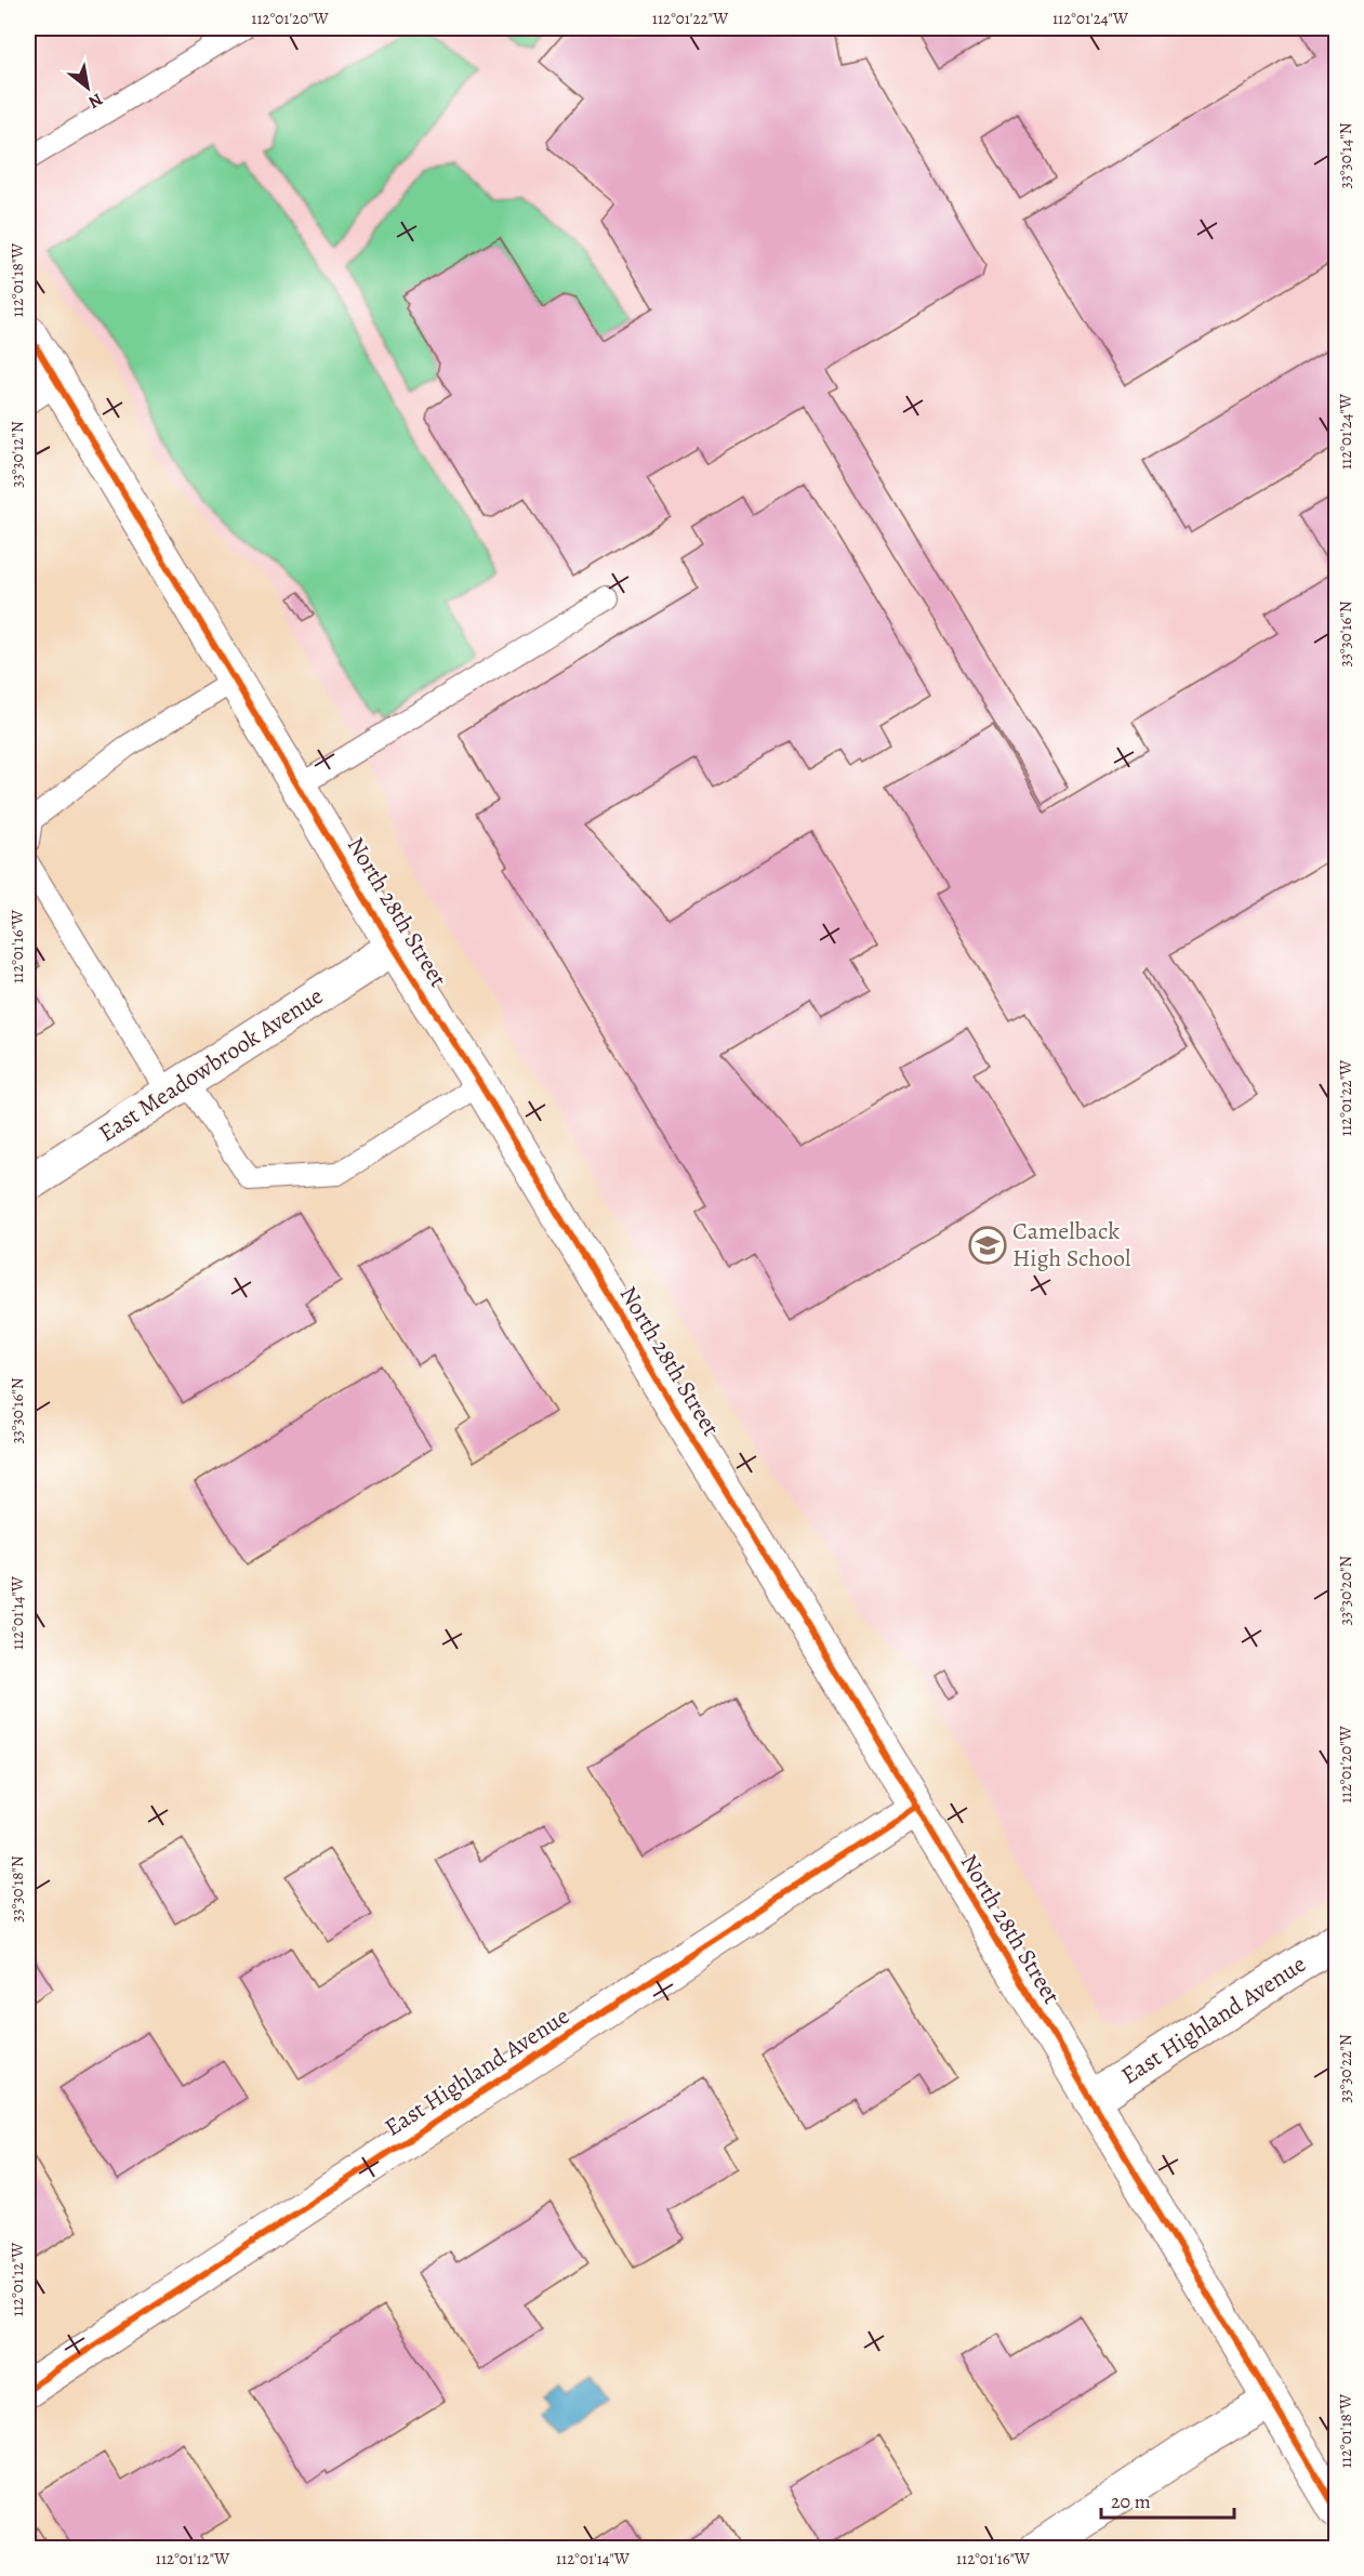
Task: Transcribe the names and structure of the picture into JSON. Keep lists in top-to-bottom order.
{
  "streets": {
    "street": ["North 28th Street", "East Meadowbrook Avenue", "East Highland Avenue"]
  },
  "crossings": [
    ["North 28th Street", "East Meadowbrook Avenue"],
    ["North 28th Street", "East Highland Avenue"]
  ],
  "places": {
    "school or university": ["Camelback High School"]
  },
  "scale_bar": "20 m",
  "north": "bottom right",
  "coordinates": [
    "112°01'20\"W",
    "112°01'22\"W",
    "112°01'24\"W",
    "33°30'14\"N",
    "112°01'18\"W",
    "33°30'12\"N",
    "33°30'16\"N",
    "112°01'16\"W",
    "33°30'20\"N",
    "112°01'14\"W",
    "33°30'18\"N",
    "33°30'22\"N",
    "112°01'12\"W"
  ]
}
